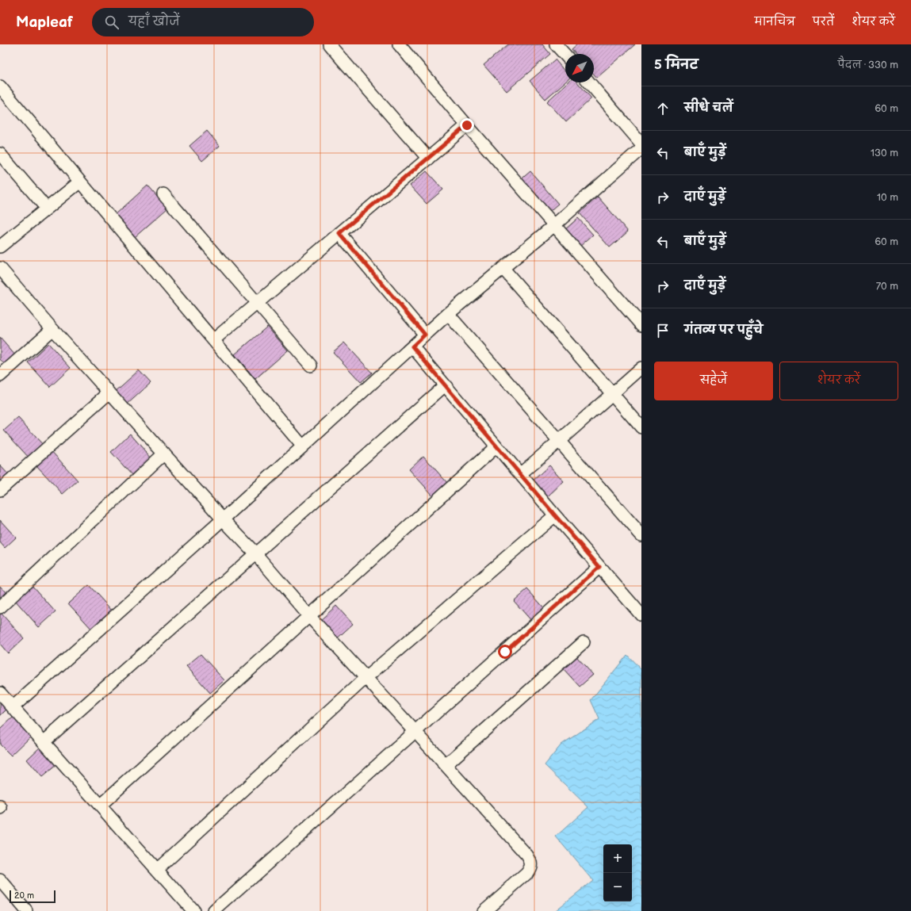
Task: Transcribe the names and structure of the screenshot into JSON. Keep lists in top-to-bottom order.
{
  "scale_bar": "20 m",
  "north": "bottom left",
  "page": {
    "header": "Mapleaf",
    "search": "यहाँ खोजें",
    "nav": ["मानचित्र", "परतें", "शेयर करें"],
    "heading": ["5 मिनट", "पैदल · 330 m"],
    "list": [
      ["सीधे चलें", "60 m"],
      ["बाएँ मुड़ें", "130 m"],
      ["दाएँ मुड़ें", "10 m"],
      ["बाएँ मुड़ें", "60 m"],
      ["दाएँ मुड़ें", "70 m"],
      "गंतव्य पर पहुँचे"
    ],
    "buttons": ["सहेजें", "शेयर करें"],
    "map_buttons": ["+", "−"],
    "scale": "20 m"
  }
}
